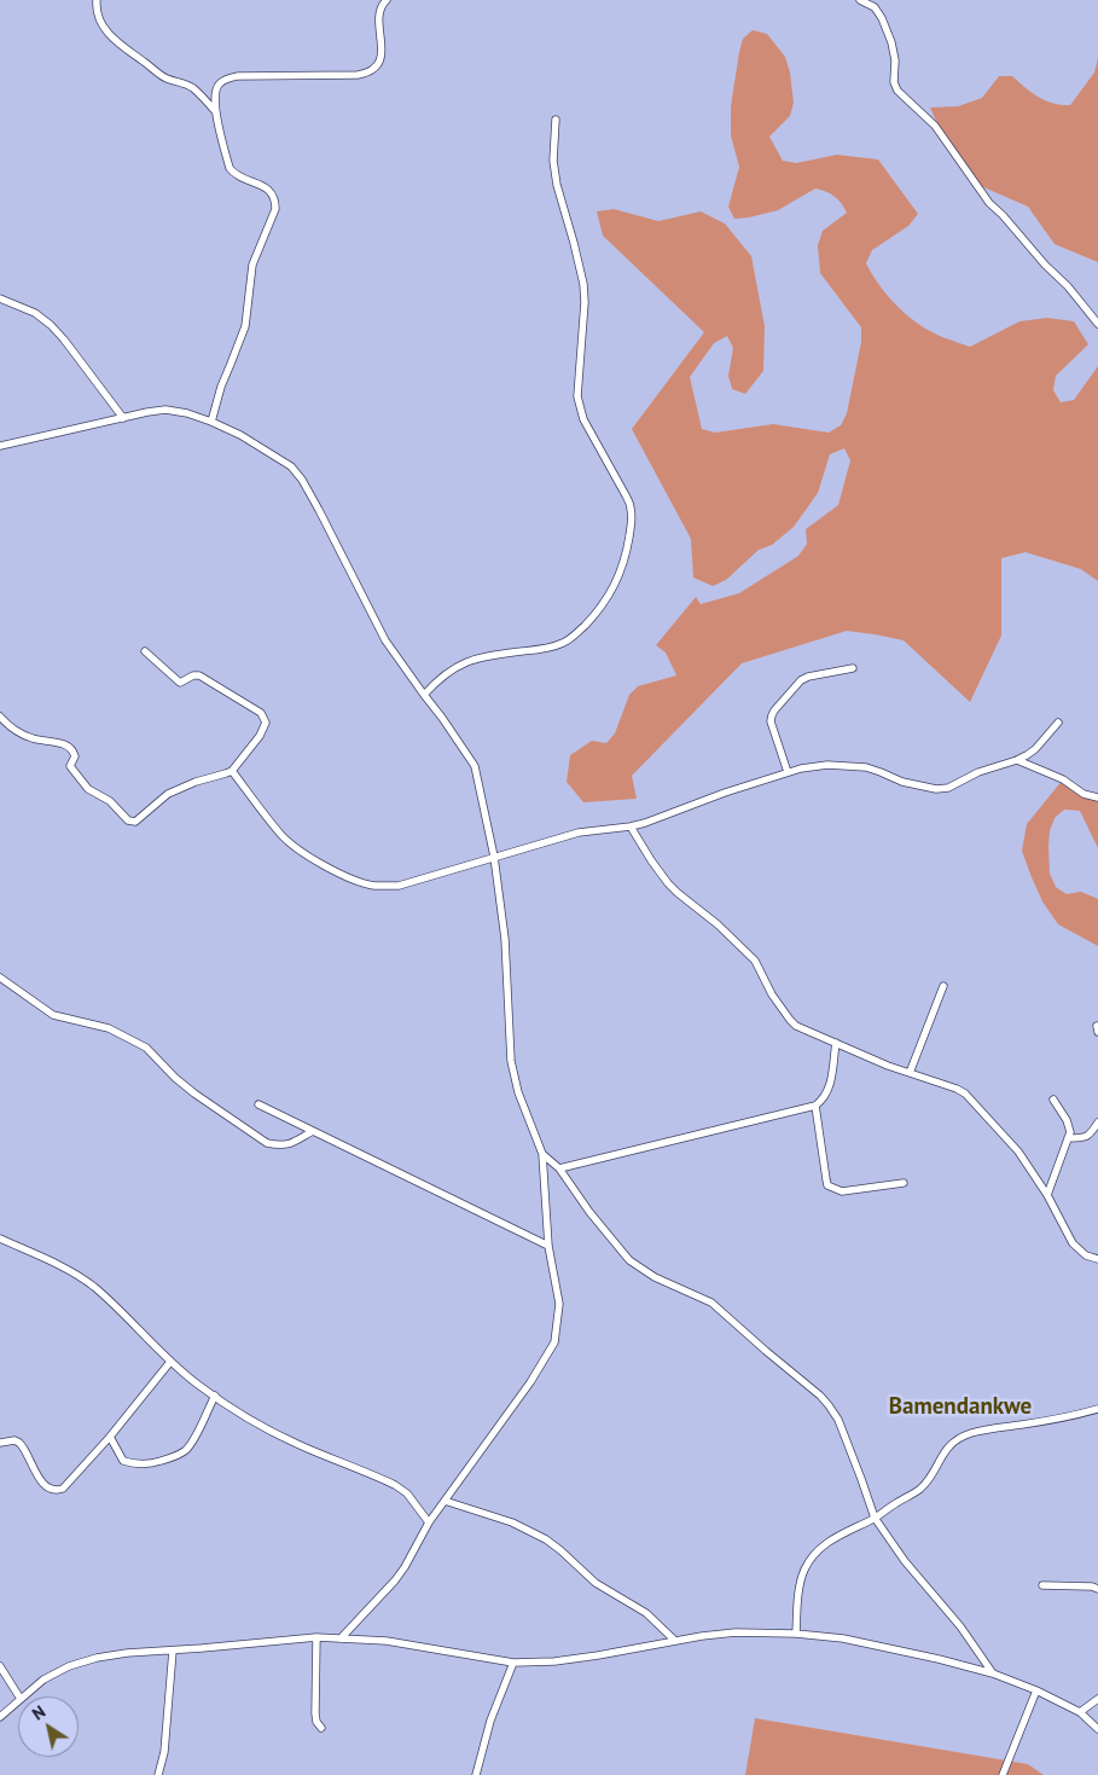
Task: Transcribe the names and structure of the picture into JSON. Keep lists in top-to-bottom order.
{
  "districts": ["Bamendankwe"],
  "north": "top left"
}
